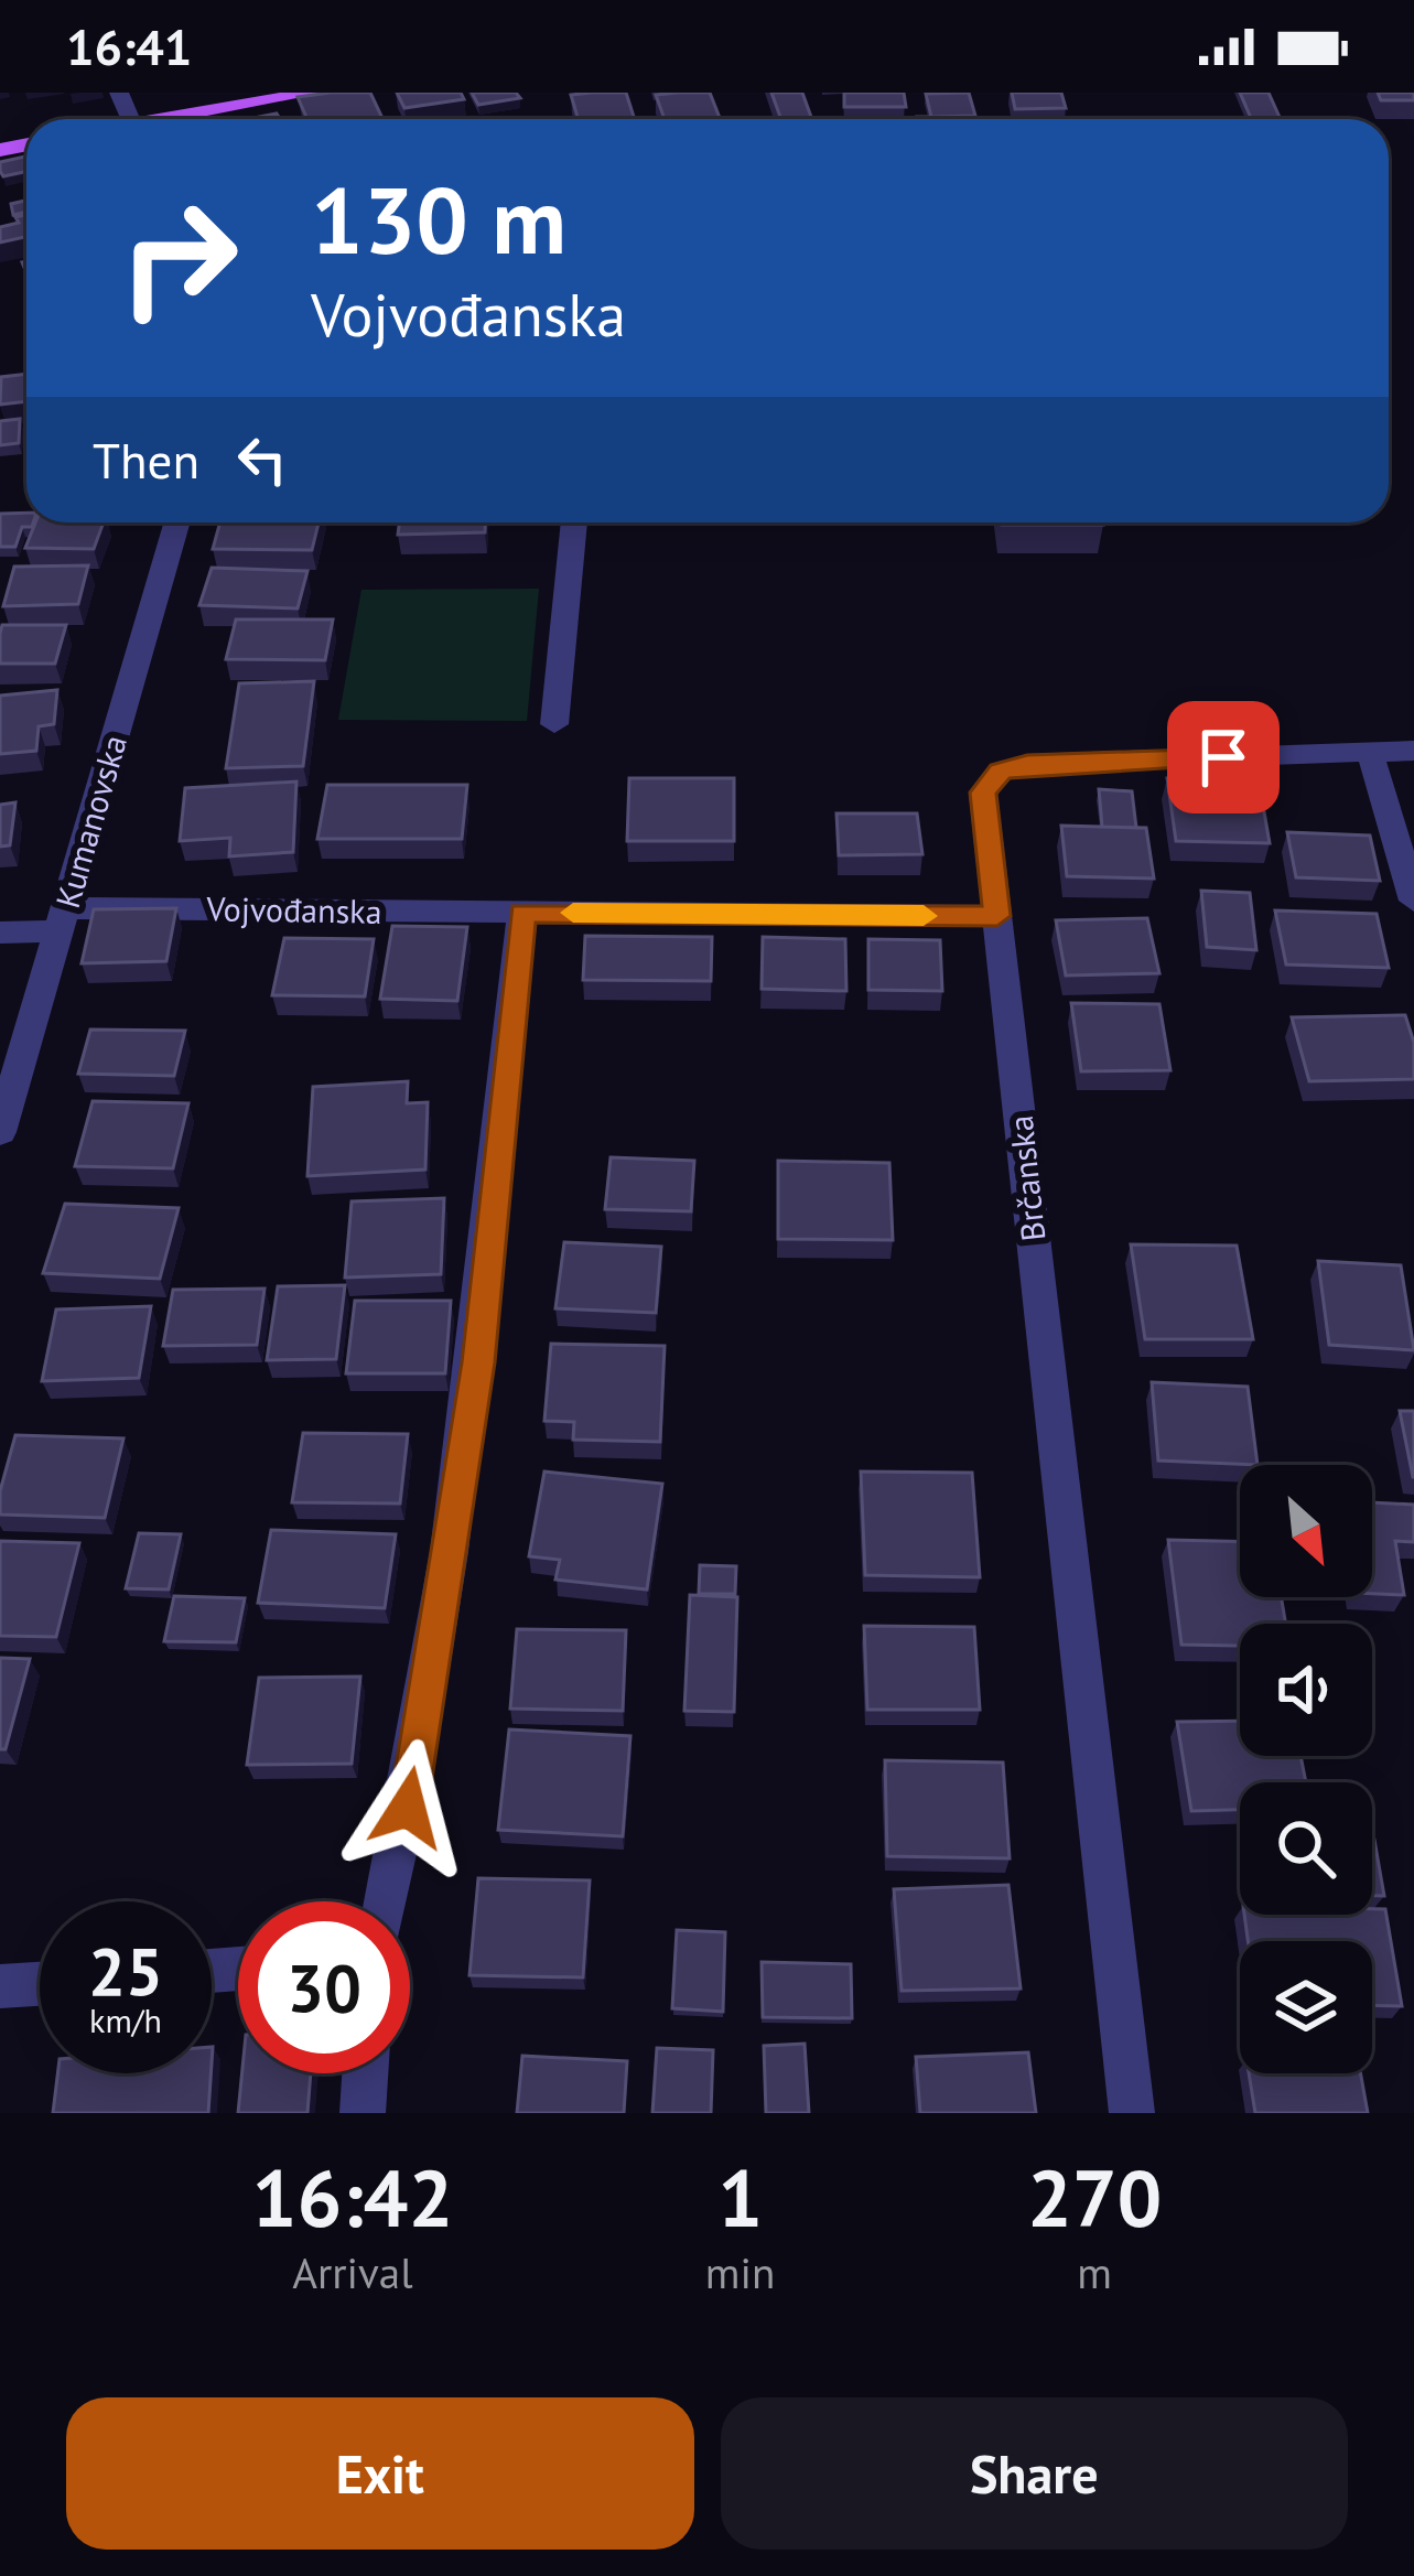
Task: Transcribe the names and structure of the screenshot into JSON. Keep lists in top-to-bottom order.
{
  "streets": {
    "street": ["Kumanovska", "Vojvođanska", "Brčanska"]
  },
  "crossings": [
    ["Kumanovska", "Vojvođanska"],
    ["Vojvođanska", "Brčanska"]
  ],
  "north": "bottom right",
  "page": {
    "status": "16:41",
    "turn": ["130 m", "Vojvođanska"],
    "then": "Then",
    "speed": "25 km/h",
    "limit": "30",
    "eta": [
      "16:42",
      "Arrival",
      "1",
      "min",
      "270",
      "m"
    ],
    "buttons": ["Exit", "Share"]
  }
}
